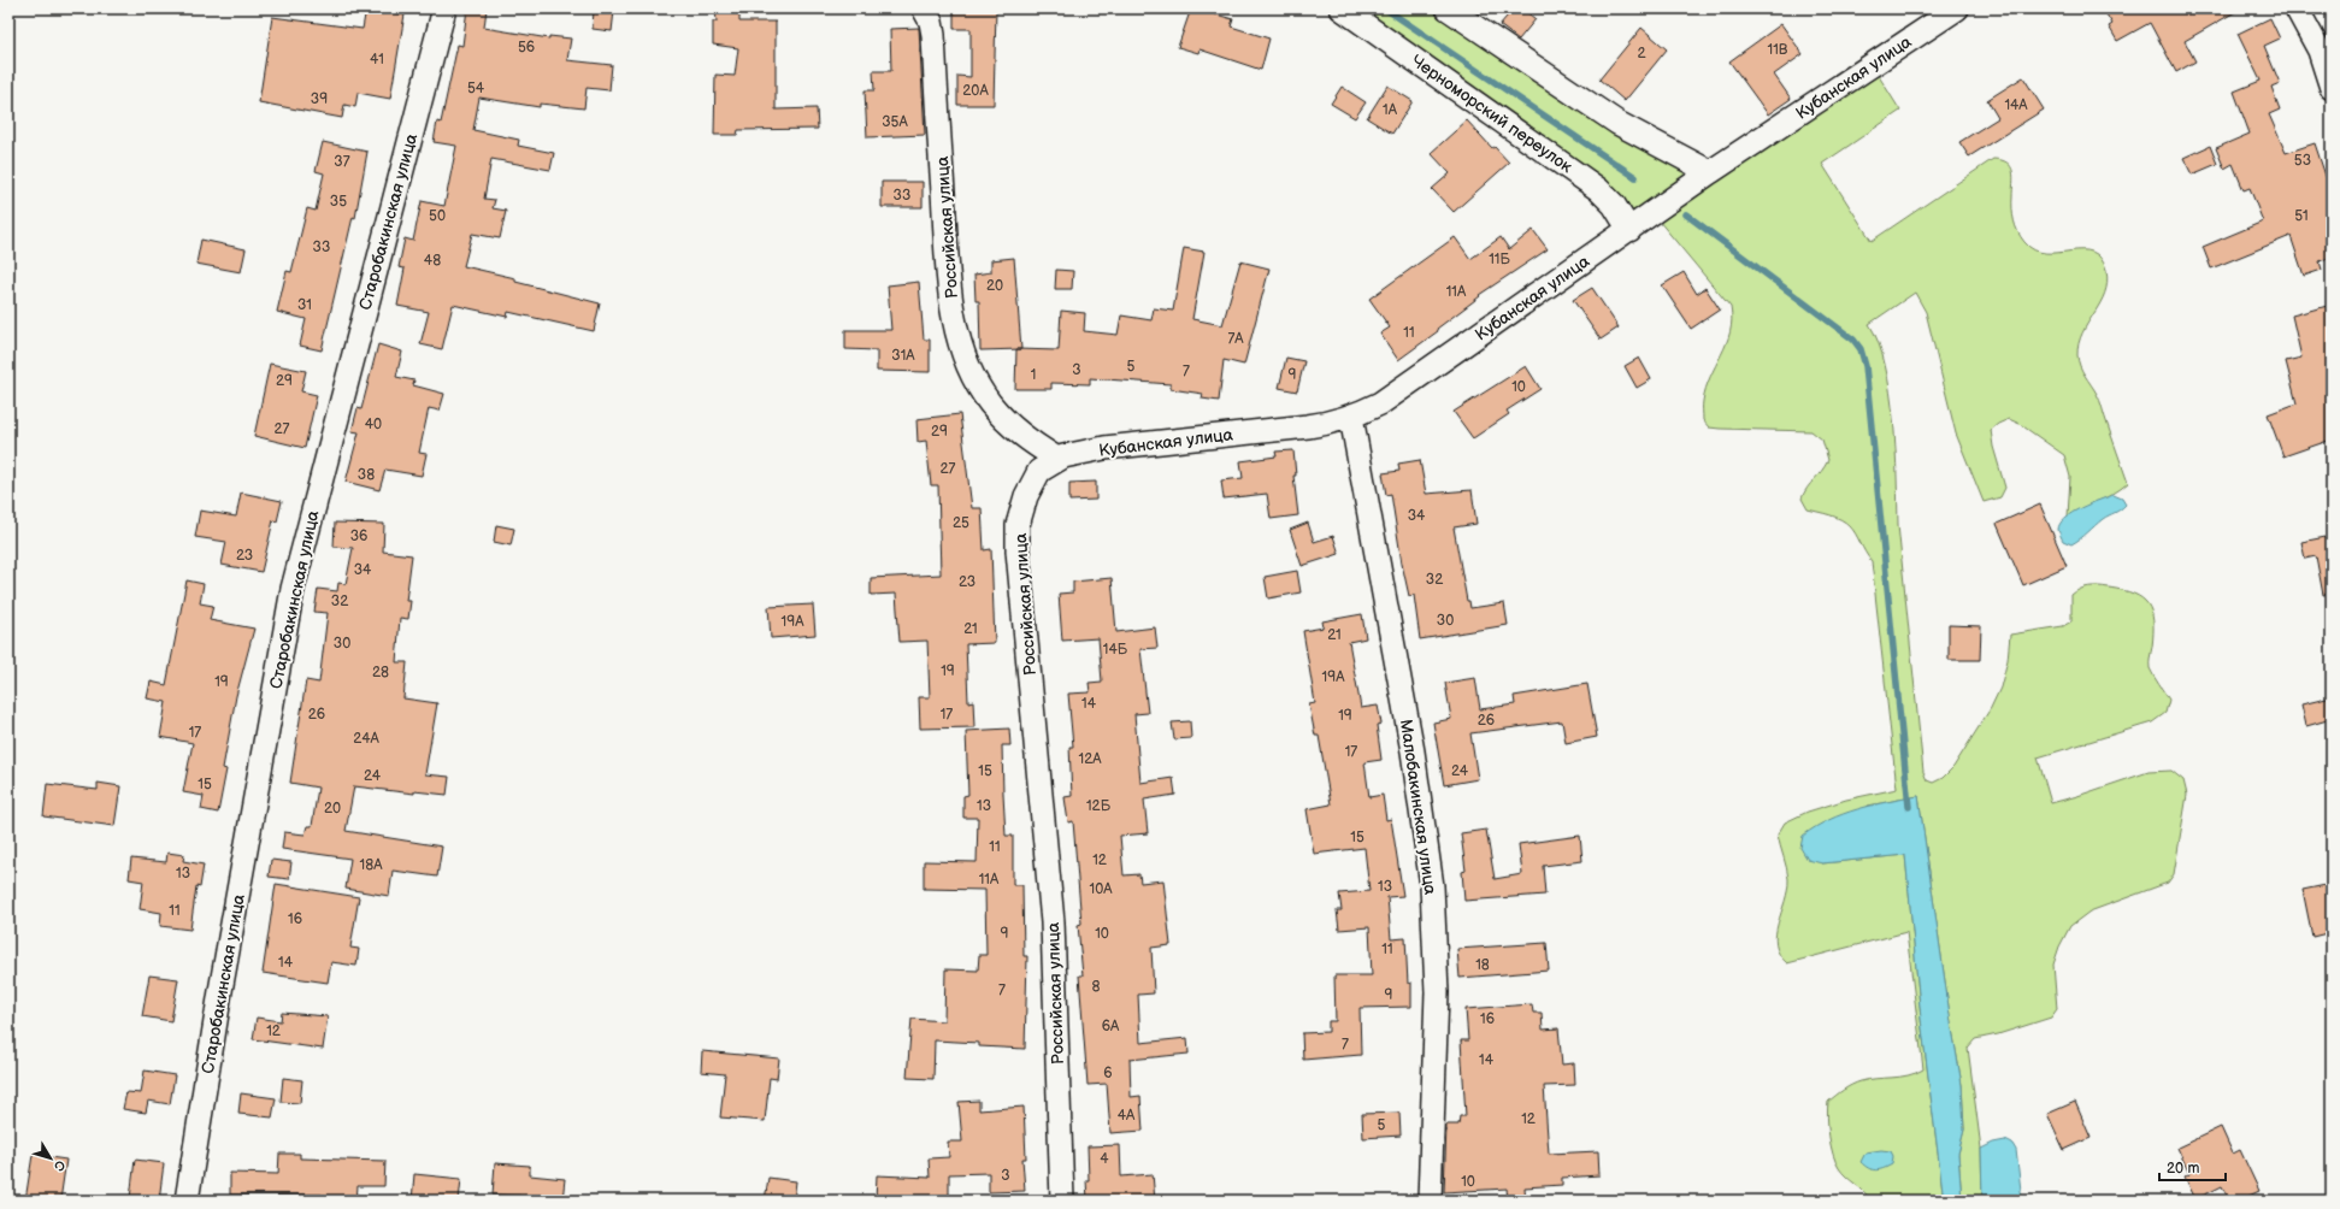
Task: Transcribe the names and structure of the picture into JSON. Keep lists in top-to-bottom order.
{
  "streets": {
    "street": [
      "Кубанская улица",
      "Черноморский переулок",
      "Старобакинская улица",
      "Российская улица",
      "Малобакинская улица"
    ]
  },
  "crossings": [
    ["Кубанская улица", "Черноморский переулок"],
    ["Кубанская улица", "Российская улица"],
    ["Кубанская улица", "Малобакинская улица"]
  ],
  "house_numbers": [
    "56",
    "11В",
    "2",
    "41",
    "54",
    "20А",
    "39",
    "14А",
    "1А",
    "35А",
    "53",
    "37",
    "33",
    "35",
    "50",
    "51",
    "33",
    "11Б",
    "48",
    "20",
    "11А",
    "31",
    "11",
    "7А",
    "31А",
    "5",
    "3",
    "7",
    "1",
    "9",
    "29",
    "10",
    "40",
    "27",
    "29",
    "27",
    "38",
    "34",
    "25",
    "36",
    "23",
    "34",
    "32",
    "23",
    "32",
    "30",
    "19А",
    "21",
    "21",
    "30",
    "14Б",
    "19",
    "28",
    "19А",
    "19",
    "14",
    "26",
    "17",
    "19",
    "26",
    "17",
    "24А",
    "17",
    "12А",
    "15",
    "24",
    "24",
    "15",
    "13",
    "12Б",
    "20",
    "15",
    "11",
    "12",
    "18А",
    "13",
    "11А",
    "13",
    "10А",
    "11",
    "16",
    "9",
    "10",
    "11",
    "14",
    "18",
    "8",
    "7",
    "9",
    "16",
    "6А",
    "12",
    "7",
    "14",
    "6",
    "4А",
    "12",
    "5",
    "4",
    "3",
    "10"
  ],
  "scale_bar": "20 m",
  "north": "bottom right"
}
